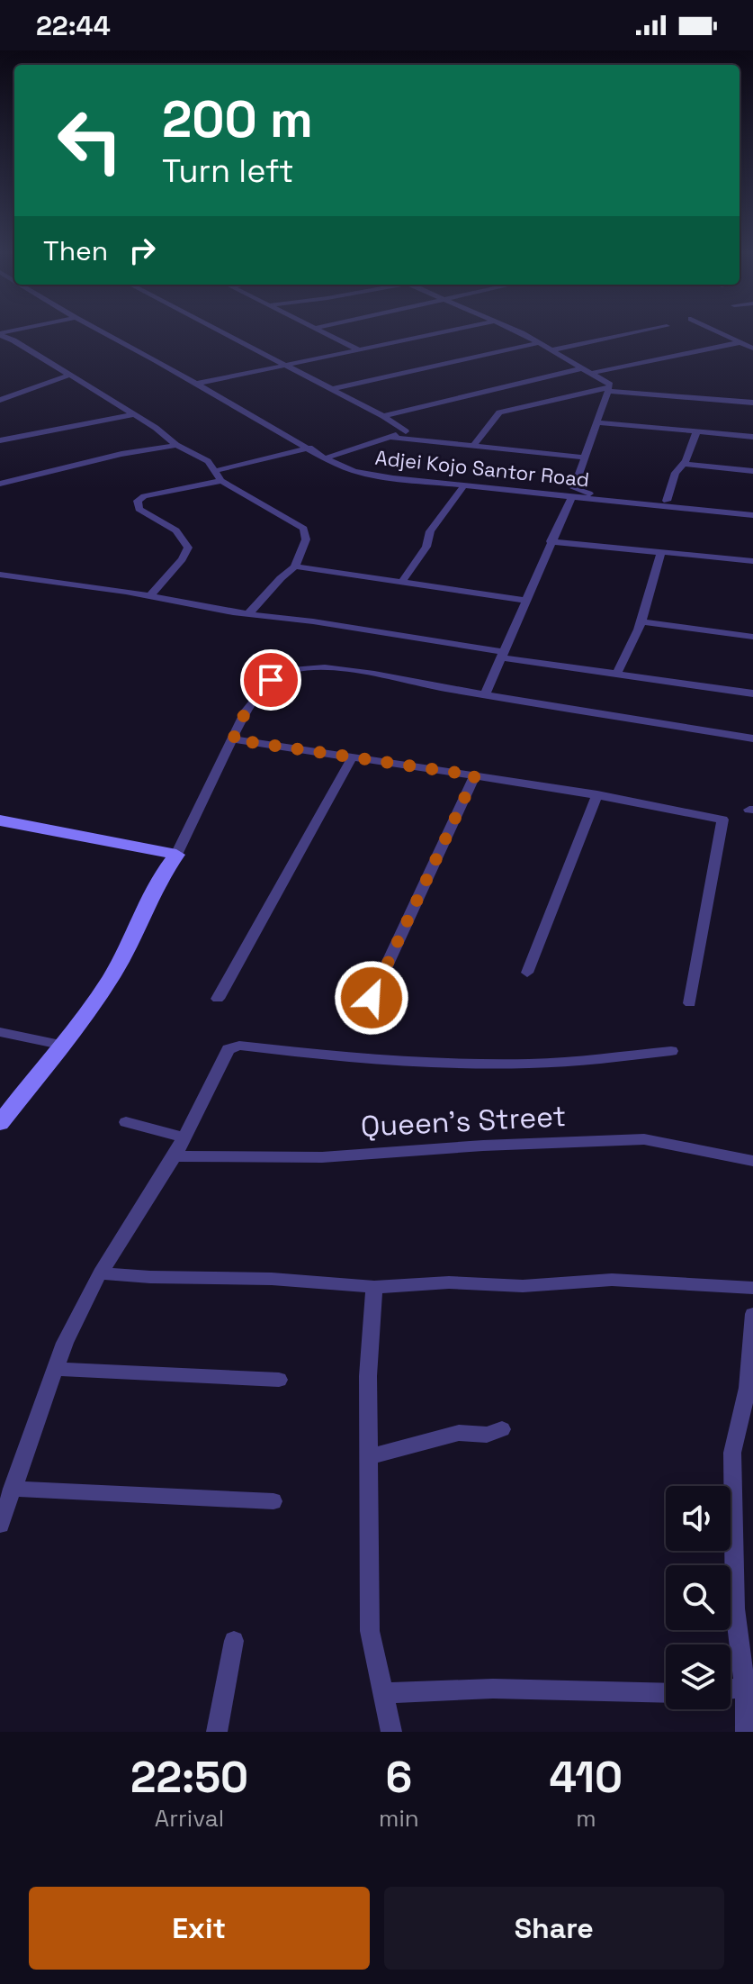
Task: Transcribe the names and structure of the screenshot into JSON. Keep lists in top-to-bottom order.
{
  "streets": {
    "street": ["Adjei Kojo Santor Road", "Queen’s Street"]
  },
  "page": {
    "status": "22:44",
    "turn": ["200 m", "Turn left"],
    "then": "Then",
    "eta": [
      "22:50",
      "Arrival",
      "6",
      "min",
      "410",
      "m"
    ],
    "buttons": ["Exit", "Share"]
  }
}
